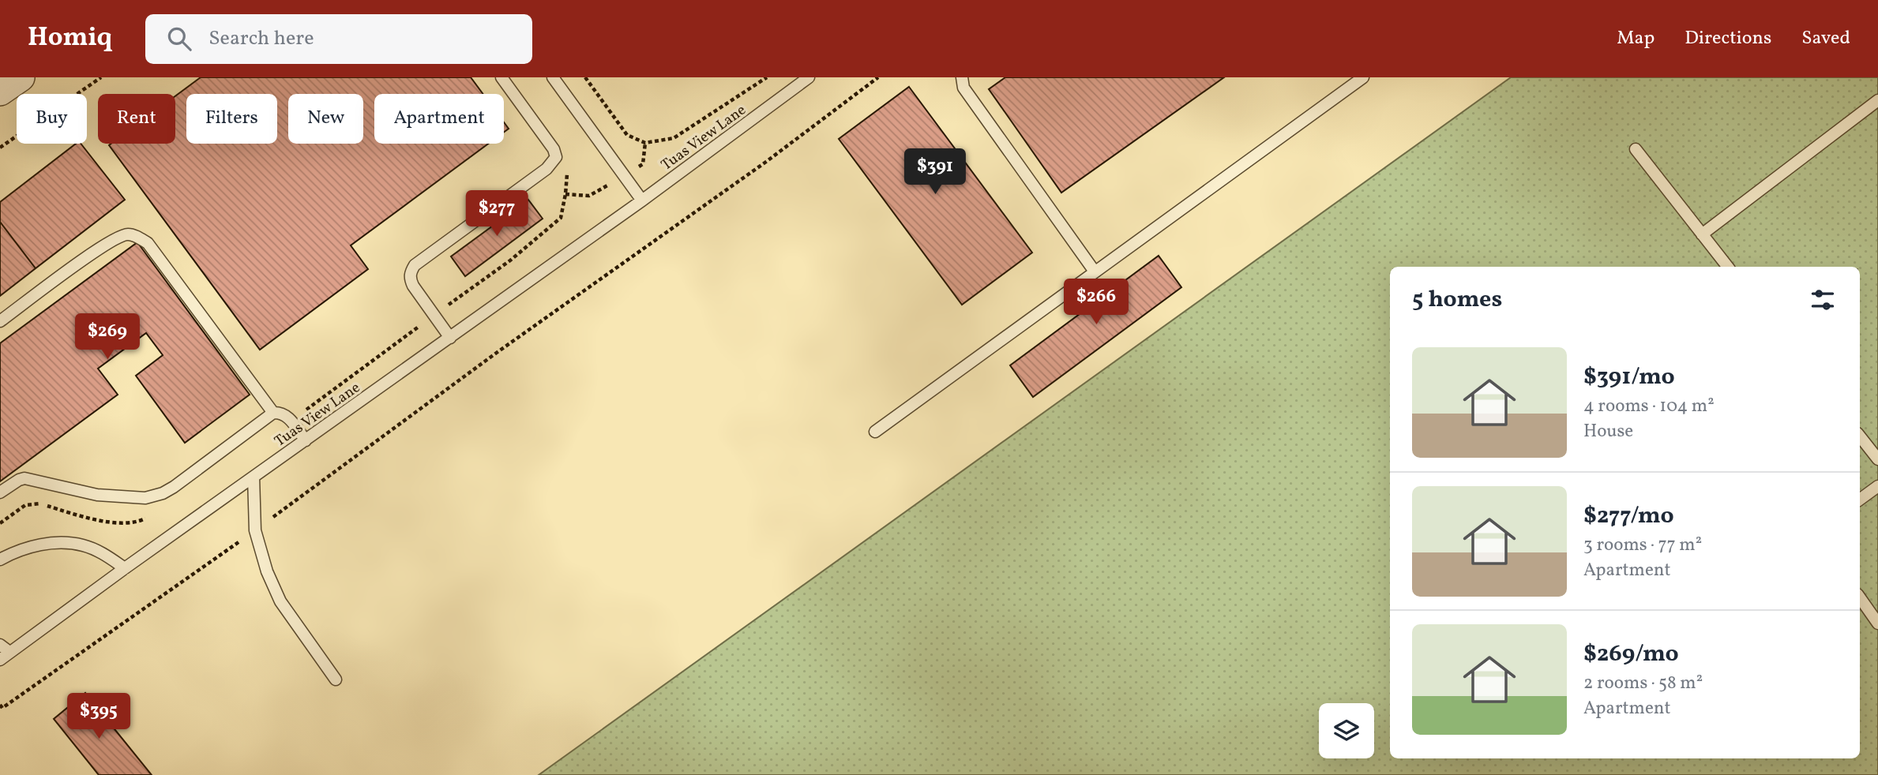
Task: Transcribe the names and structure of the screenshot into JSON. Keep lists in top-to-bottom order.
{
  "streets": {
    "lane": ["Tuas View Lane"]
  },
  "page": {
    "header": "Homiq",
    "search": "Search here",
    "nav": ["Map", "Directions", "Saved"],
    "chip": [
      "Buy",
      "Rent",
      "Filters",
      "New",
      "Apartment"
    ],
    "price": [
      "$391",
      "$277",
      "$266",
      "$269",
      "$395"
    ],
    "heading": "5 homes",
    "list": [
      {
        "name": "$391/mo",
        "note": "4 rooms · 104 m² · House"
      },
      {
        "name": "$277/mo",
        "note": "3 rooms · 77 m² · Apartment"
      },
      {
        "name": "$269/mo",
        "note": "2 rooms · 58 m² · Apartment"
      }
    ]
  }
}
